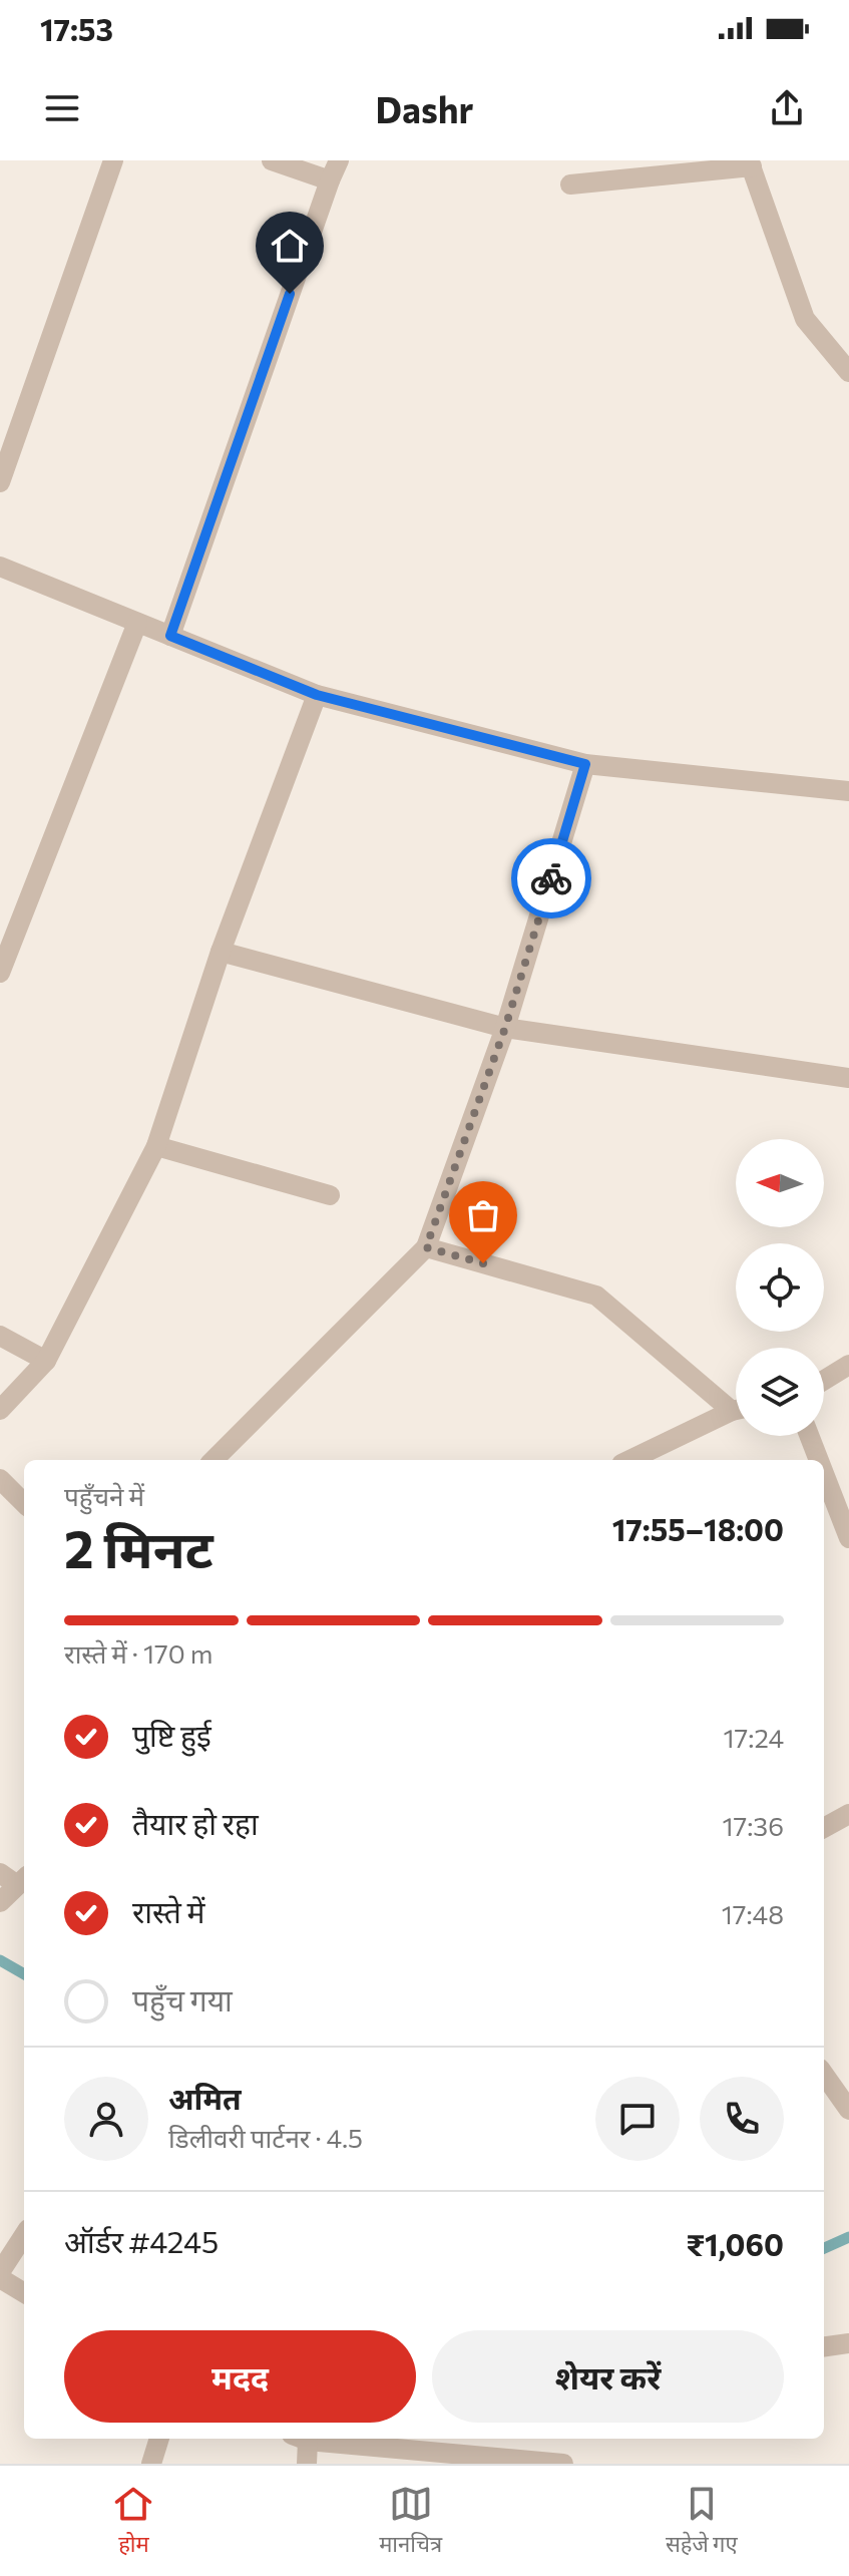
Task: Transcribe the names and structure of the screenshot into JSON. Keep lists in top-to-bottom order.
{
  "north": "left",
  "page": {
    "status": "17:53",
    "header": "Dashr",
    "heading": ["2 मिनट", "पहुँचने में", "17:55–18:00"],
    "panel": [
      "अमित",
      "डिलीवरी पार्टनर · 4.5",
      "ऑर्डर #4245",
      "₹1,060"
    ],
    "bar": "रास्ते में · 170 m",
    "list": [
      ["पुष्टि हुई", "17:24"],
      ["तैयार हो रहा", "17:36"],
      ["रास्ते में", "17:48"],
      "पहुँच गया"
    ],
    "buttons": ["मदद", "शेयर करें"],
    "tabs": ["होम", "मानचित्र", "सहेजे गए"]
  }
}
